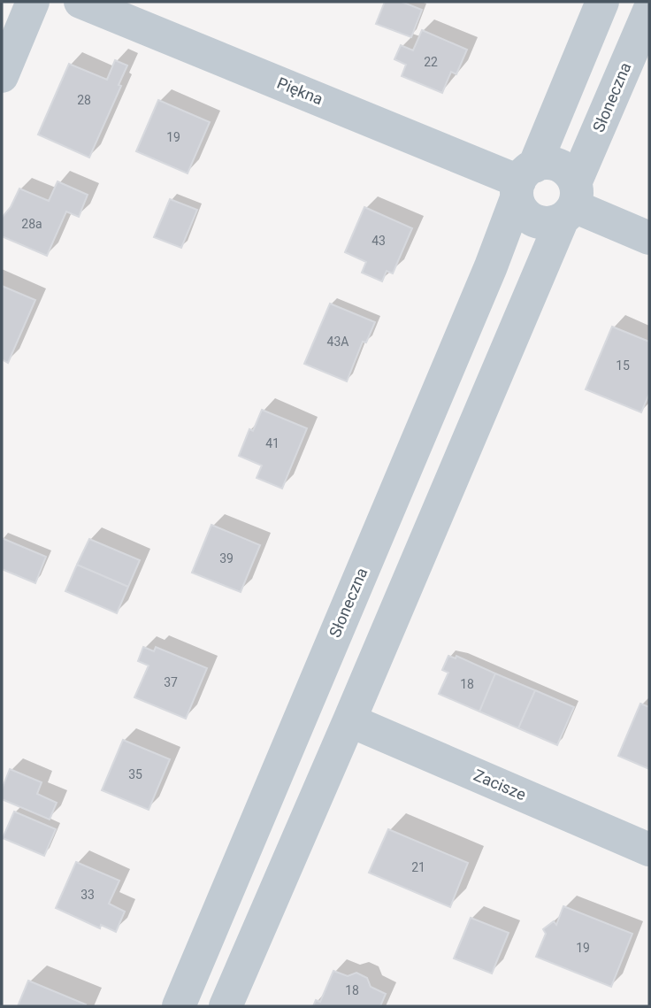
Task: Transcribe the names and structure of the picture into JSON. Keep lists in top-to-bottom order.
{
  "streets": {
    "street": ["Piękna", "Słoneczna", "Zacisze"]
  },
  "crossings": [
    ["Piękna", "Słoneczna"],
    ["Słoneczna", "Zacisze"]
  ],
  "house_numbers": [
    "22",
    "28",
    "19",
    "28a",
    "43",
    "43A",
    "15",
    "41",
    "39",
    "37",
    "18",
    "35",
    "21",
    "33",
    "19",
    "18"
  ]
}
